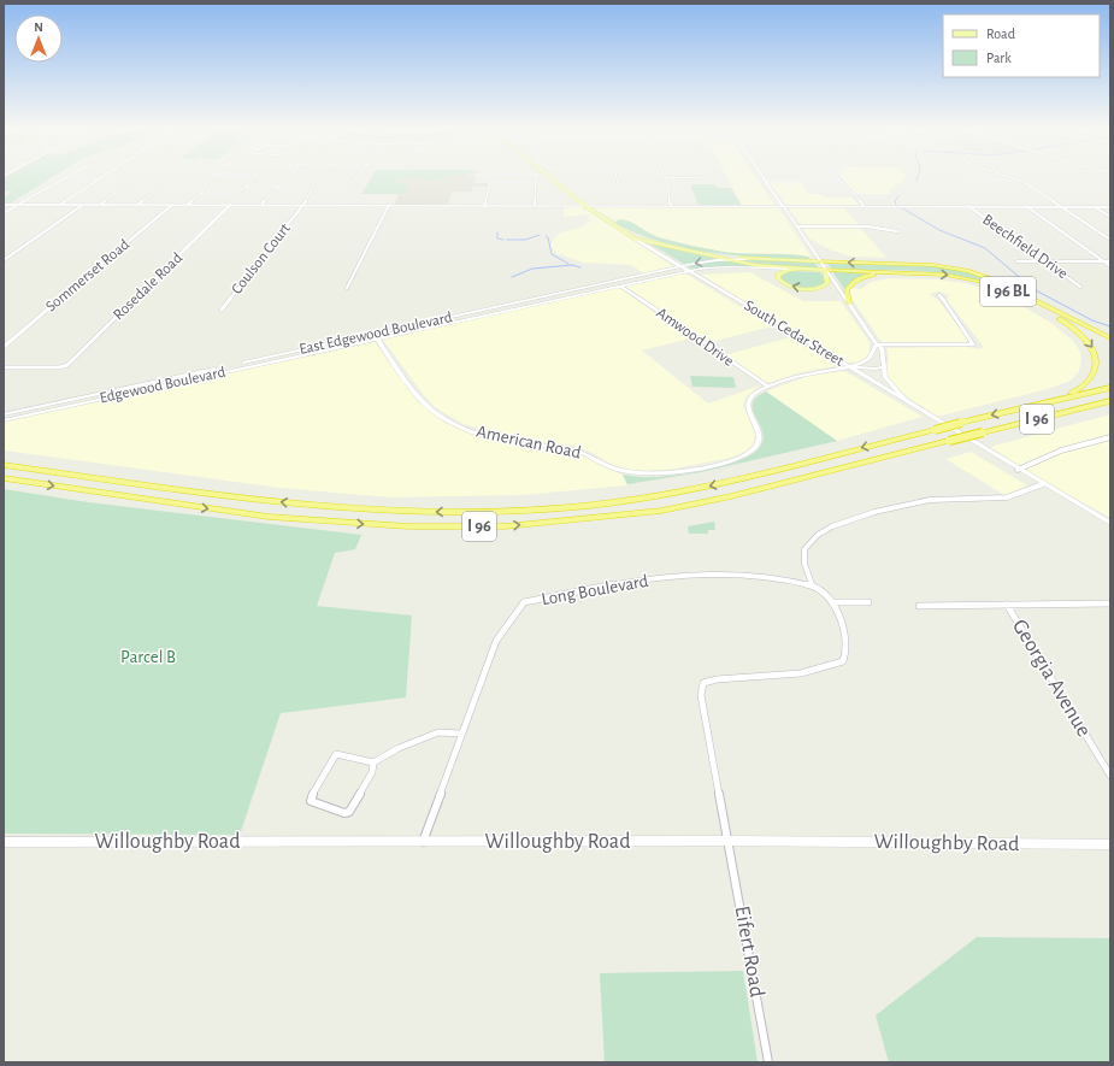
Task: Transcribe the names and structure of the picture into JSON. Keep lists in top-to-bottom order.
{
  "streets": {
    "highway": ["I 96 BL", "I 96"],
    "main road": ["South Cedar Street"],
    "street": [
      "Beechfield Drive",
      "Coulson Court",
      "Sommerset Road",
      "Rosedale Road",
      "East Edgewood Boulevard",
      "Amwood Drive",
      "Edgewood Boulevard",
      "American Road",
      "Long Boulevard",
      "Georgia Avenue",
      "Willoughby Road",
      "Eifert Road"
    ]
  },
  "crossings": [
    ["I 96 BL", "East Edgewood Boulevard"],
    ["I 96 BL", "South Cedar Street"],
    ["East Edgewood Boulevard", "South Cedar Street"],
    ["East Edgewood Boulevard", "Amwood Drive"],
    ["East Edgewood Boulevard", "Edgewood Boulevard"],
    ["East Edgewood Boulevard", "American Road"],
    ["South Cedar Street", "American Road"],
    ["Amwood Drive", "American Road"],
    ["Long Boulevard", "Willoughby Road"],
    ["Willoughby Road", "Eifert Road"]
  ],
  "parks": ["Parcel B"],
  "legend": ["Road", "Park"],
  "north": "top"
}
